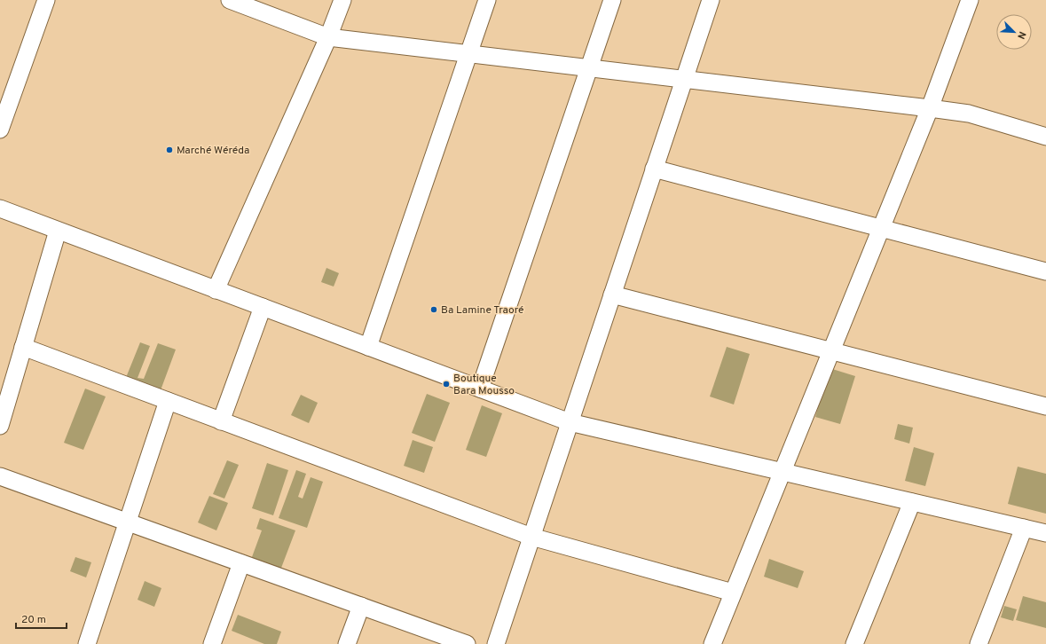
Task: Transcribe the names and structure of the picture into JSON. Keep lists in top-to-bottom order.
{
  "places": ["Marché Wéréda", "Ba Lamine Traoré", "Boutique Bara Mousso"],
  "scale_bar": "20 m",
  "north": "bottom right"
}
